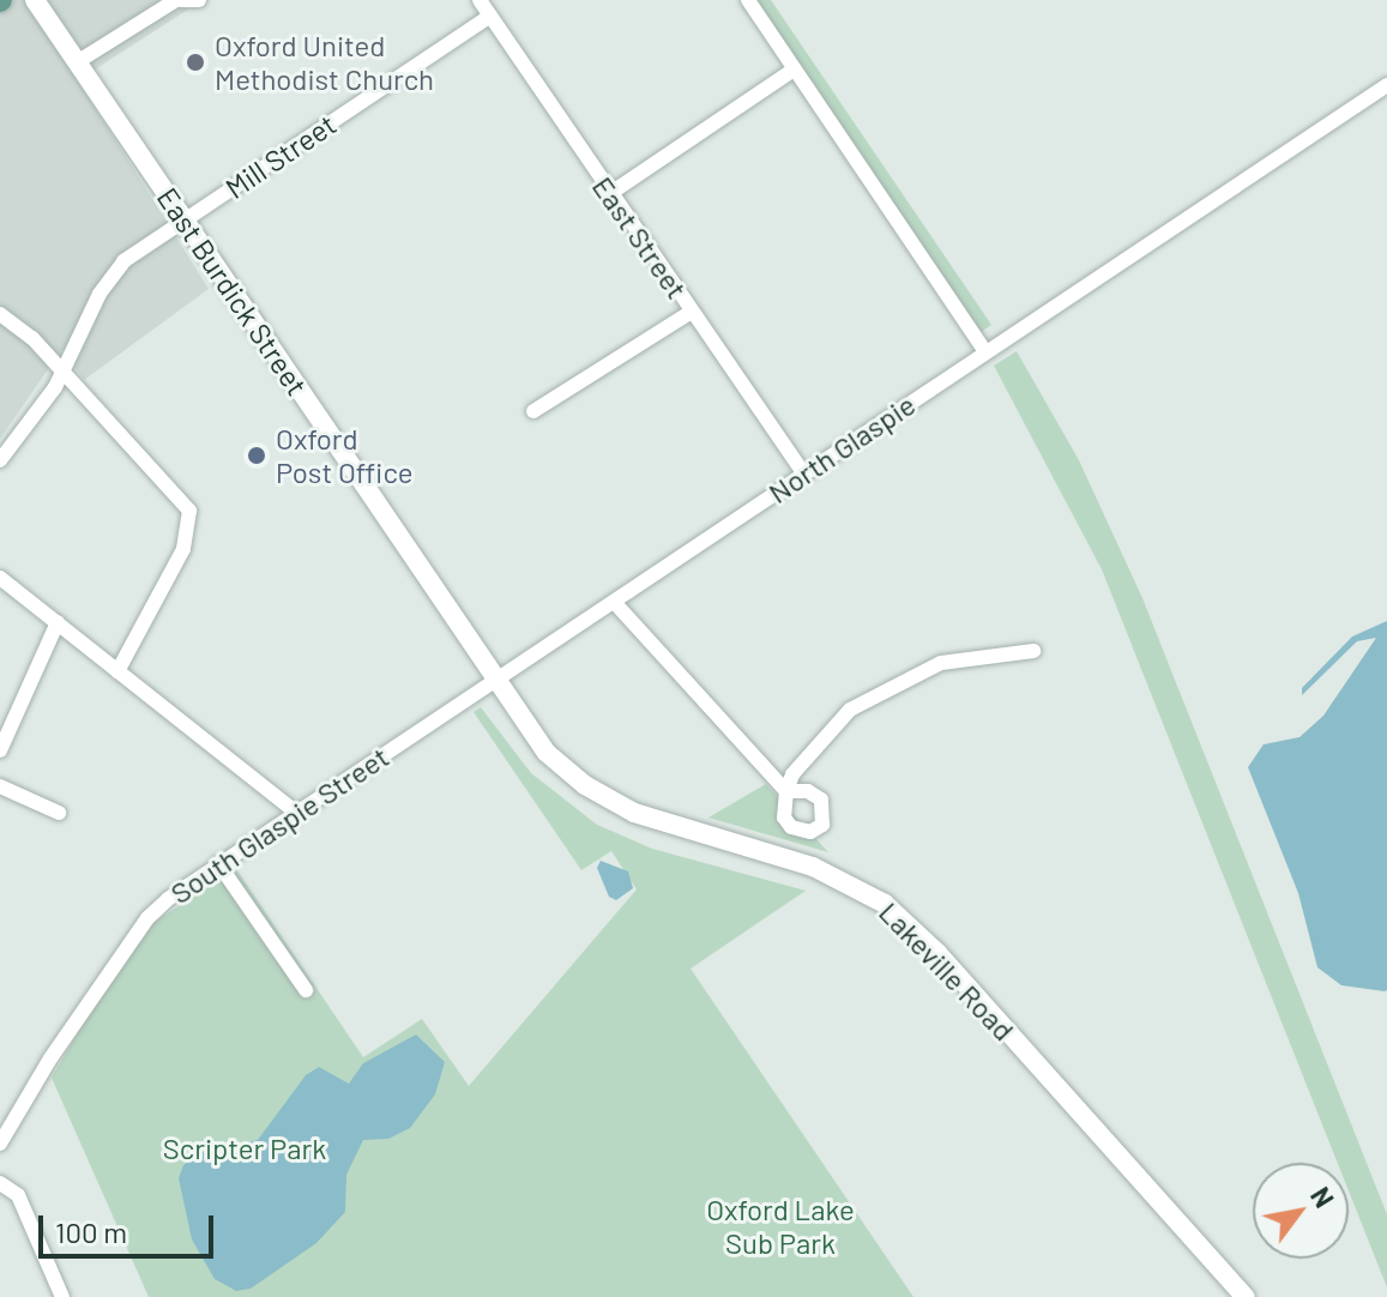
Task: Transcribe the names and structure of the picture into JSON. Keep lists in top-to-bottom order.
{
  "streets": {
    "main road": ["East Burdick Street", "Lakeville Road"],
    "street": [
      "Mill Street",
      "East Street",
      "North Glaspie",
      "South Glaspie Street"
    ]
  },
  "crossings": [
    ["Mill Street", "East Street"],
    ["Mill Street", "East Burdick Street"],
    ["East Street", "North Glaspie"],
    ["East Burdick Street", "North Glaspie"],
    ["East Burdick Street", "South Glaspie Street"],
    ["East Burdick Street", "Lakeville Road"],
    ["North Glaspie", "South Glaspie Street"],
    ["North Glaspie", "Lakeville Road"],
    ["South Glaspie Street", "Lakeville Road"]
  ],
  "parks": ["Scripter Park", "Oxford Lake Sub Park"],
  "places": ["Oxford United Methodist Church", "Oxford Post Office"],
  "scale_bar": "100 m",
  "north": "top right"
}
